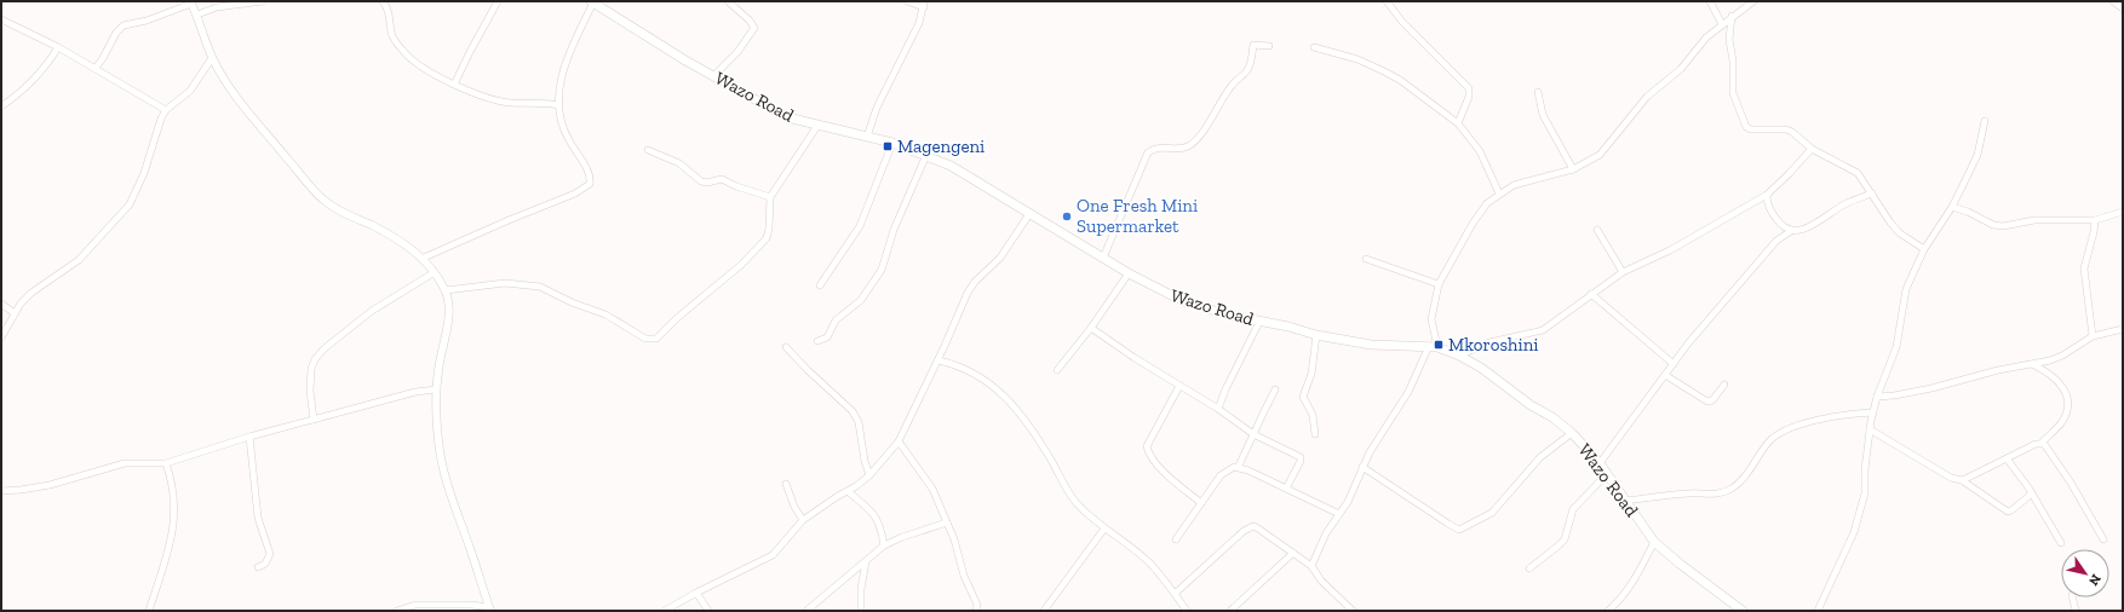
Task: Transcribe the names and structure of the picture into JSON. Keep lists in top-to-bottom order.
{
  "streets": {
    "main road": ["Wazo Road"]
  },
  "places": {
    "transit": ["Magengeni", "Mkoroshini"],
    "other": ["One Fresh Mini Supermarket"]
  },
  "north": "bottom right"
}
